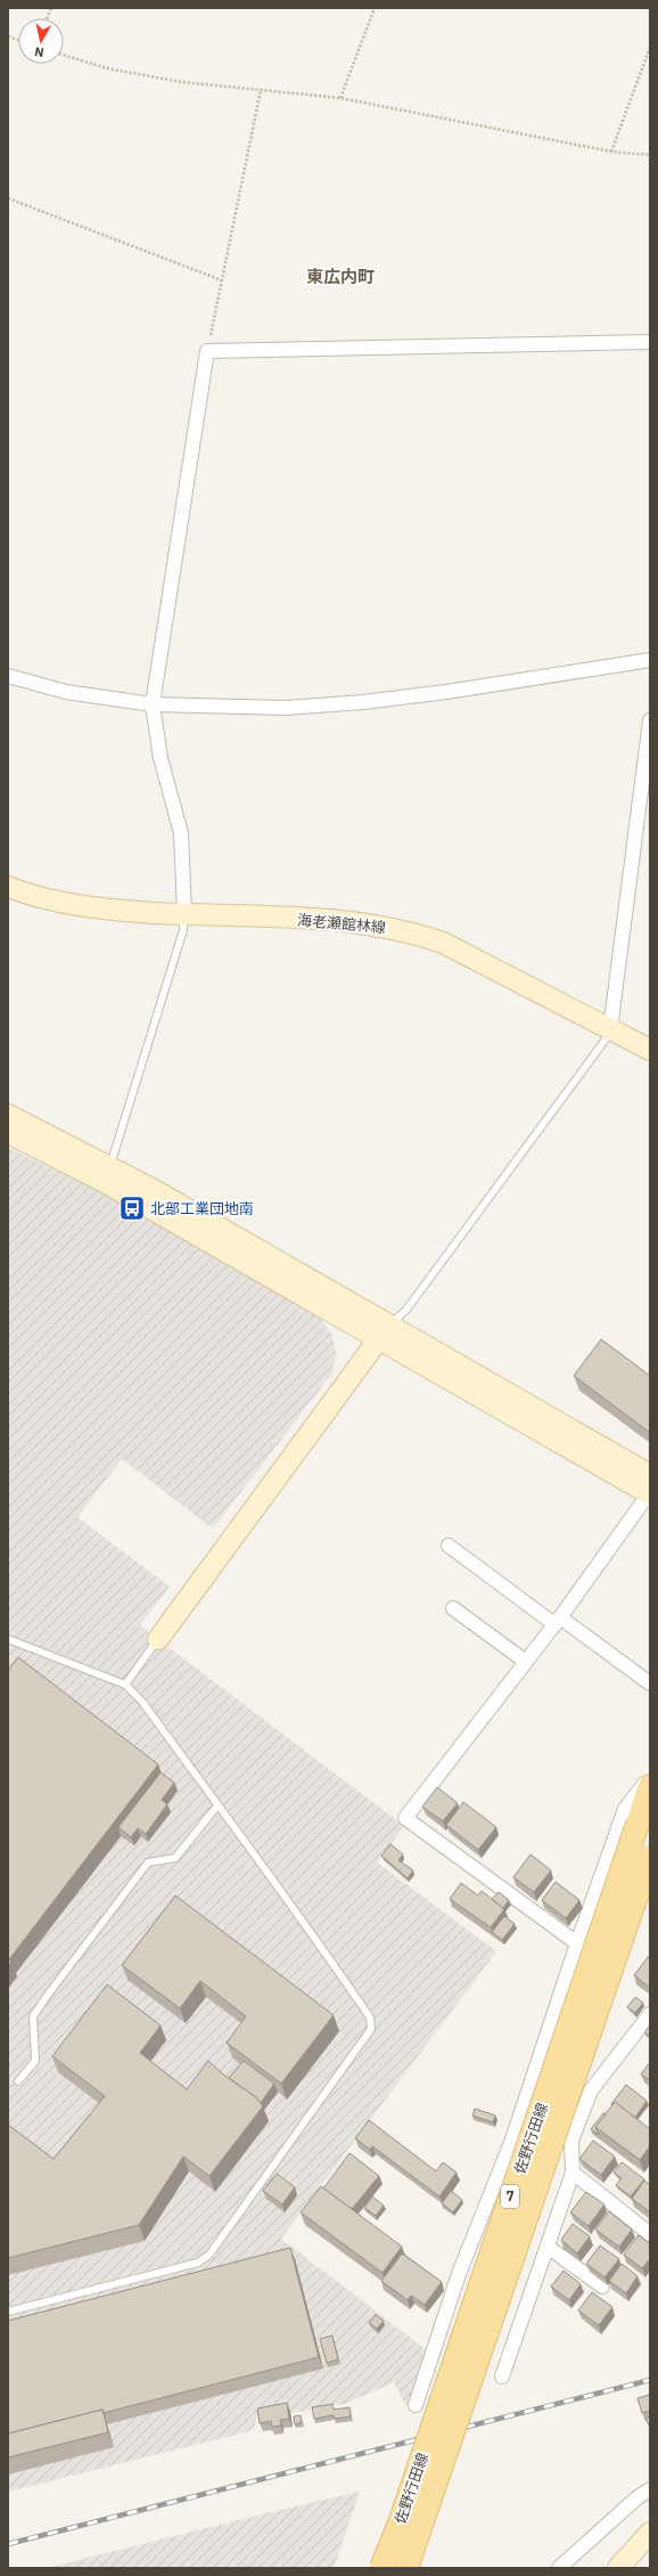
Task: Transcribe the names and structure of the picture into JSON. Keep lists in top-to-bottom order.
{
  "streets": {
    "main road": ["佐野行田線", "7"],
    "street": ["海老瀬館林線"]
  },
  "districts": ["東広内町"],
  "places": {
    "bus stop": ["北部工業団地南"]
  },
  "north": "bottom"
}
